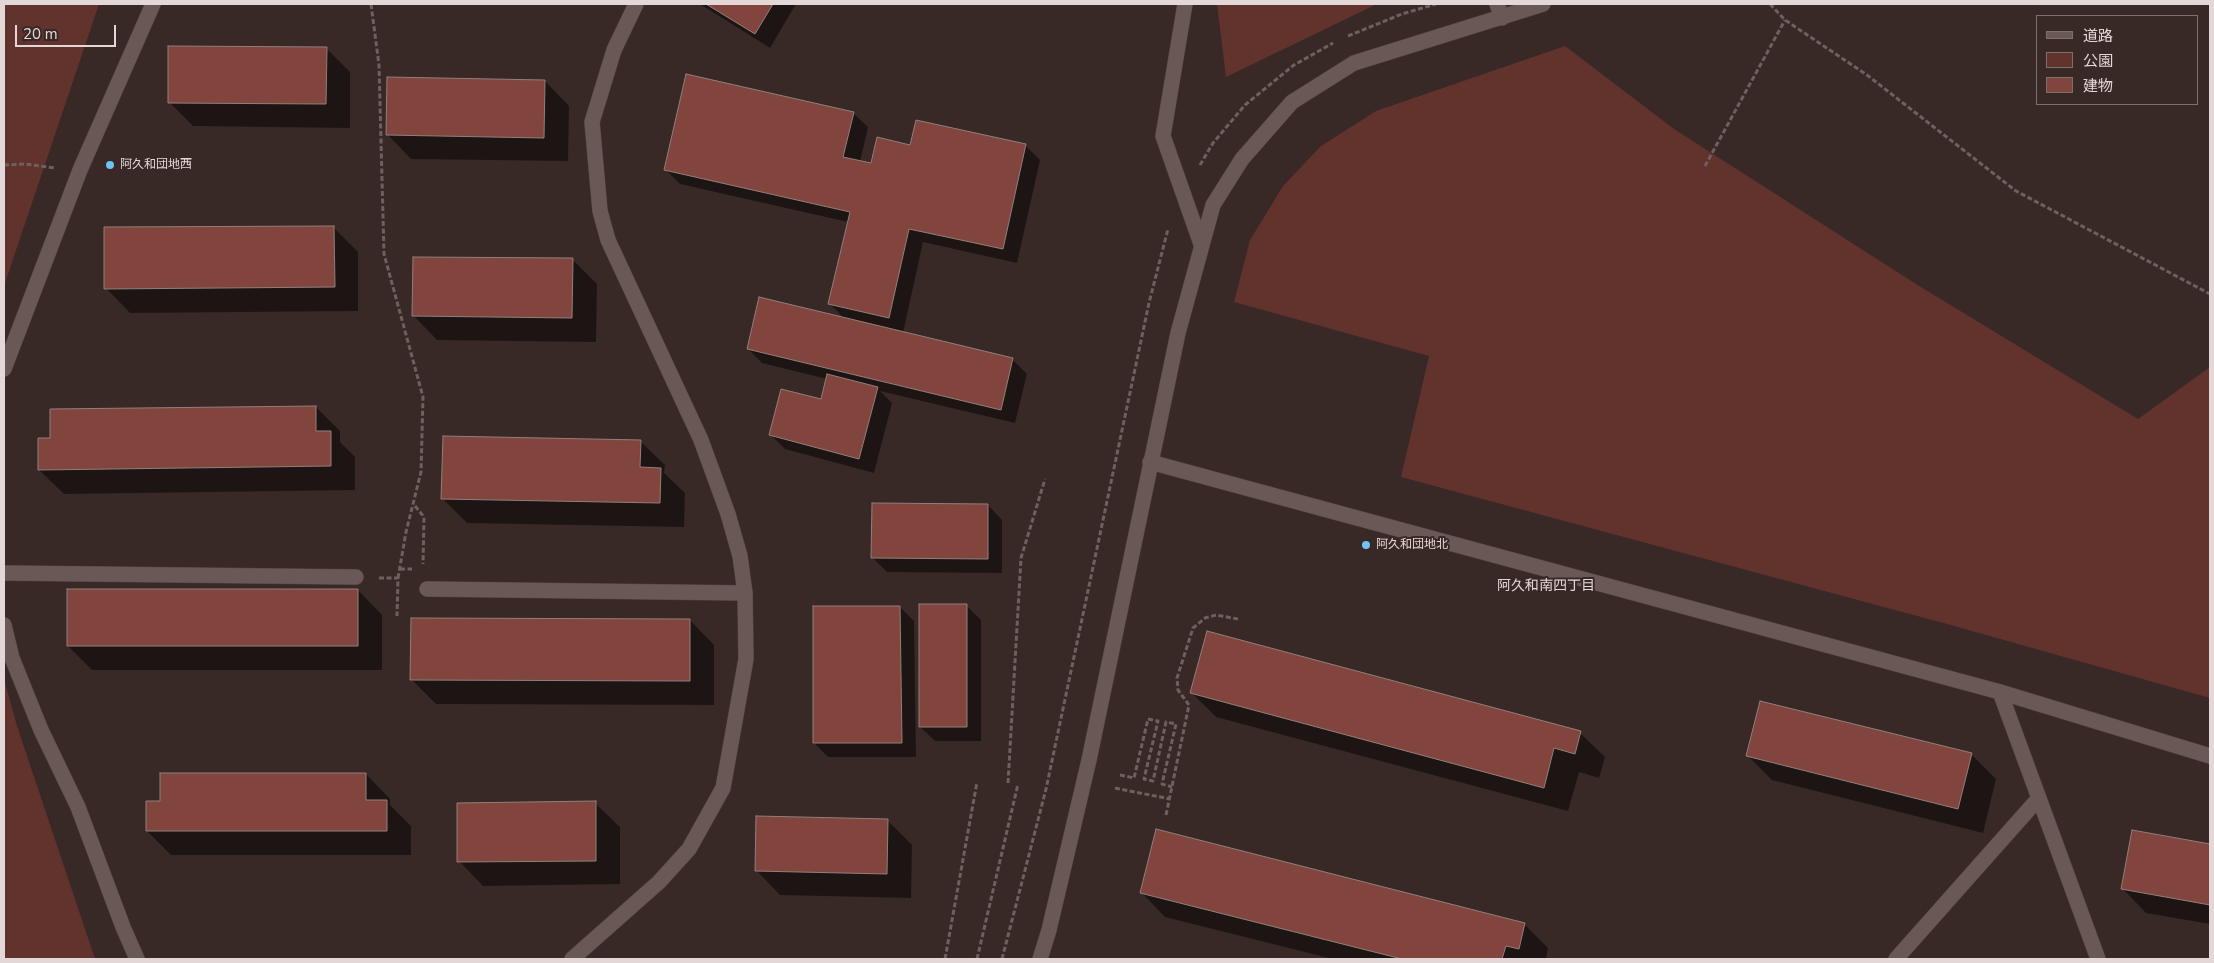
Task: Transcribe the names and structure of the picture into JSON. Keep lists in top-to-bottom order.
{
  "districts": ["阿久和南四丁目"],
  "places": ["阿久和団地西", "阿久和団地北"],
  "legend": ["道路", "公園", "建物"],
  "scale_bar": "20 m"
}
